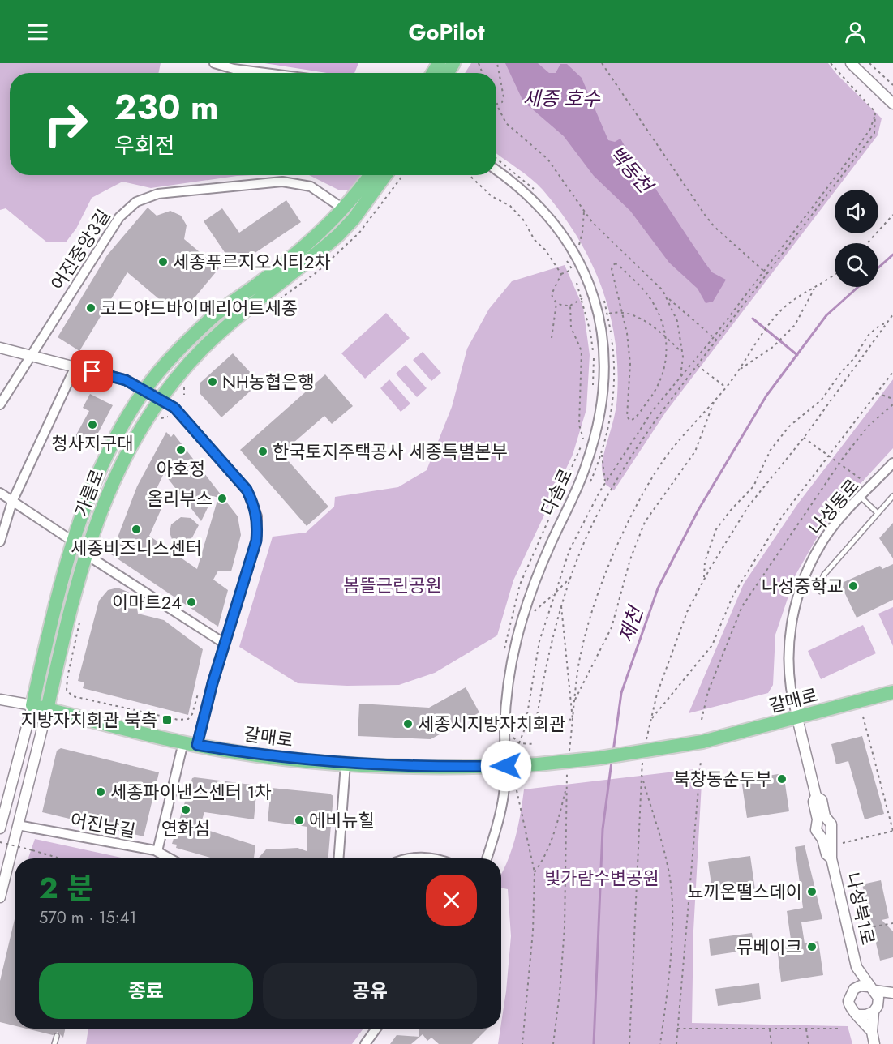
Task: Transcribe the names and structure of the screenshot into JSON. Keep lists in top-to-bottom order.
{
  "streets": {
    "main road": ["가름로", "갈매로"],
    "street": [
      "어진중앙3길",
      "다솜로",
      "나성동로",
      "어진남길",
      "나성북1로"
    ]
  },
  "crossings": [
    ["어진중앙3길", "가름로"],
    ["다솜로", "갈매로"],
    ["가름로", "갈매로"],
    ["가름로", "어진남길"],
    ["나성동로", "갈매로"]
  ],
  "water": ["세종 호수", "백동천", "제천"],
  "parks": ["봄뜰근린공원", "빛가람수변공원"],
  "places": {
    "other": [
      "세종푸르지오시티2차",
      "코드야드바이메리어트세종",
      "NH농협은행",
      "청사지구대",
      "아호정",
      "한국토지주택공사 세종특별본부",
      "올리부스",
      "세종비즈니스센터",
      "나성중학교",
      "이마트24",
      "세종시지방자치회관",
      "북창동순두부",
      "세종파이낸스센터 1차",
      "연화섬",
      "에비뉴힐",
      "뇨끼온떨스데이",
      "뮤베이크"
    ],
    "transit": ["지방자치회관 북측"]
  },
  "page": {
    "header": "GoPilot",
    "turn": ["230 m", "우회전"],
    "heading": ["2 분", "570 m · 15:41"],
    "buttons": ["종료", "공유"]
  }
}
